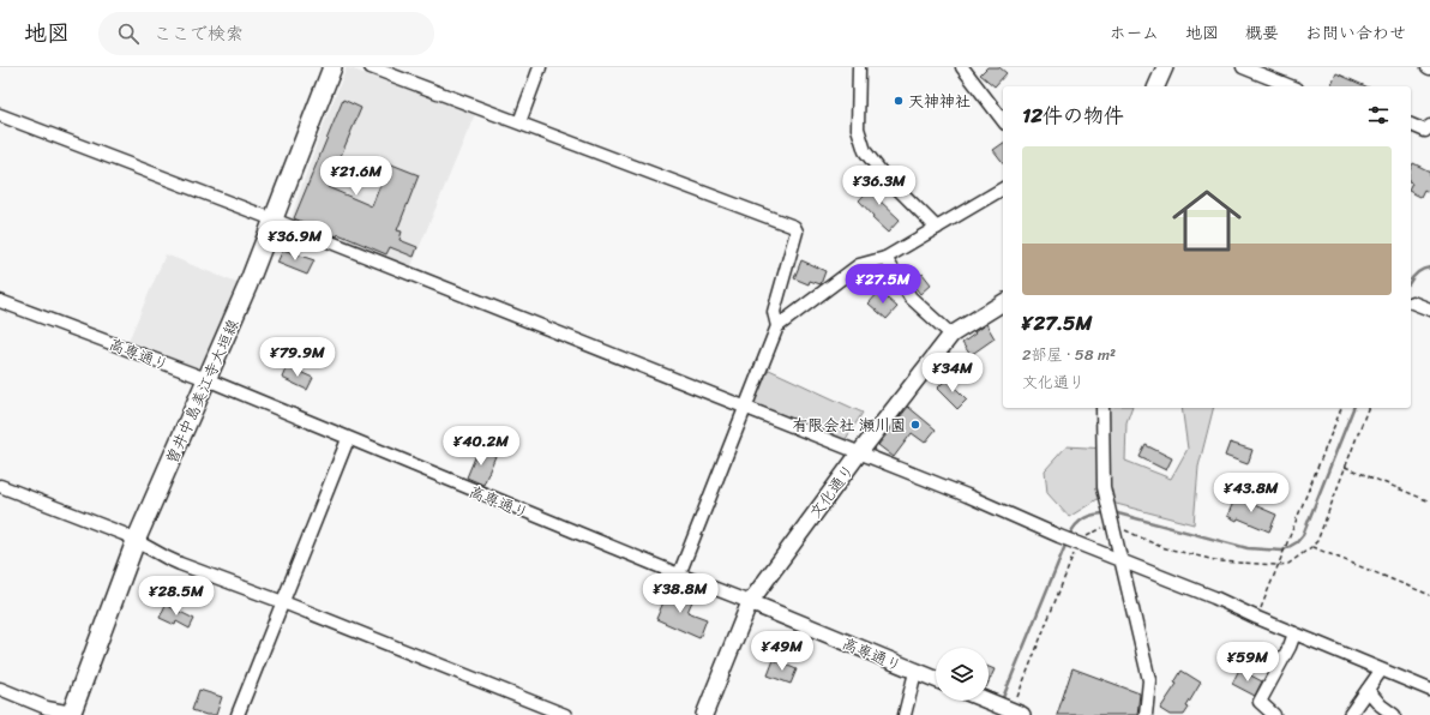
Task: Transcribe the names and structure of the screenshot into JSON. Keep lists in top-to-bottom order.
{
  "streets": {
    "main road": ["曽井中島美江寺大垣線"],
    "street": ["高専通り", "文化通り"]
  },
  "crossings": [
    ["高専通り", "曽井中島美江寺大垣線"],
    ["高専通り", "文化通り"]
  ],
  "places": ["天神神社", "有限会社 瀬川園"],
  "page": {
    "header": "地図",
    "search": "ここで検索",
    "nav": [
      "ホーム",
      "地図",
      "概要",
      "お問い合わせ"
    ],
    "heading": "12件の物件",
    "list": [
      {
        "name": "¥27.5M",
        "note": "2部屋 · 58 m² · 文化通り"
      }
    ],
    "price": [
      "¥21.6M",
      "¥36.3M",
      "¥36.9M",
      "¥27.5M",
      "¥79.9M",
      "¥34M",
      "¥40.2M",
      "¥43.8M",
      "¥38.8M",
      "¥28.5M",
      "¥49M",
      "¥59M"
    ]
  }
}
